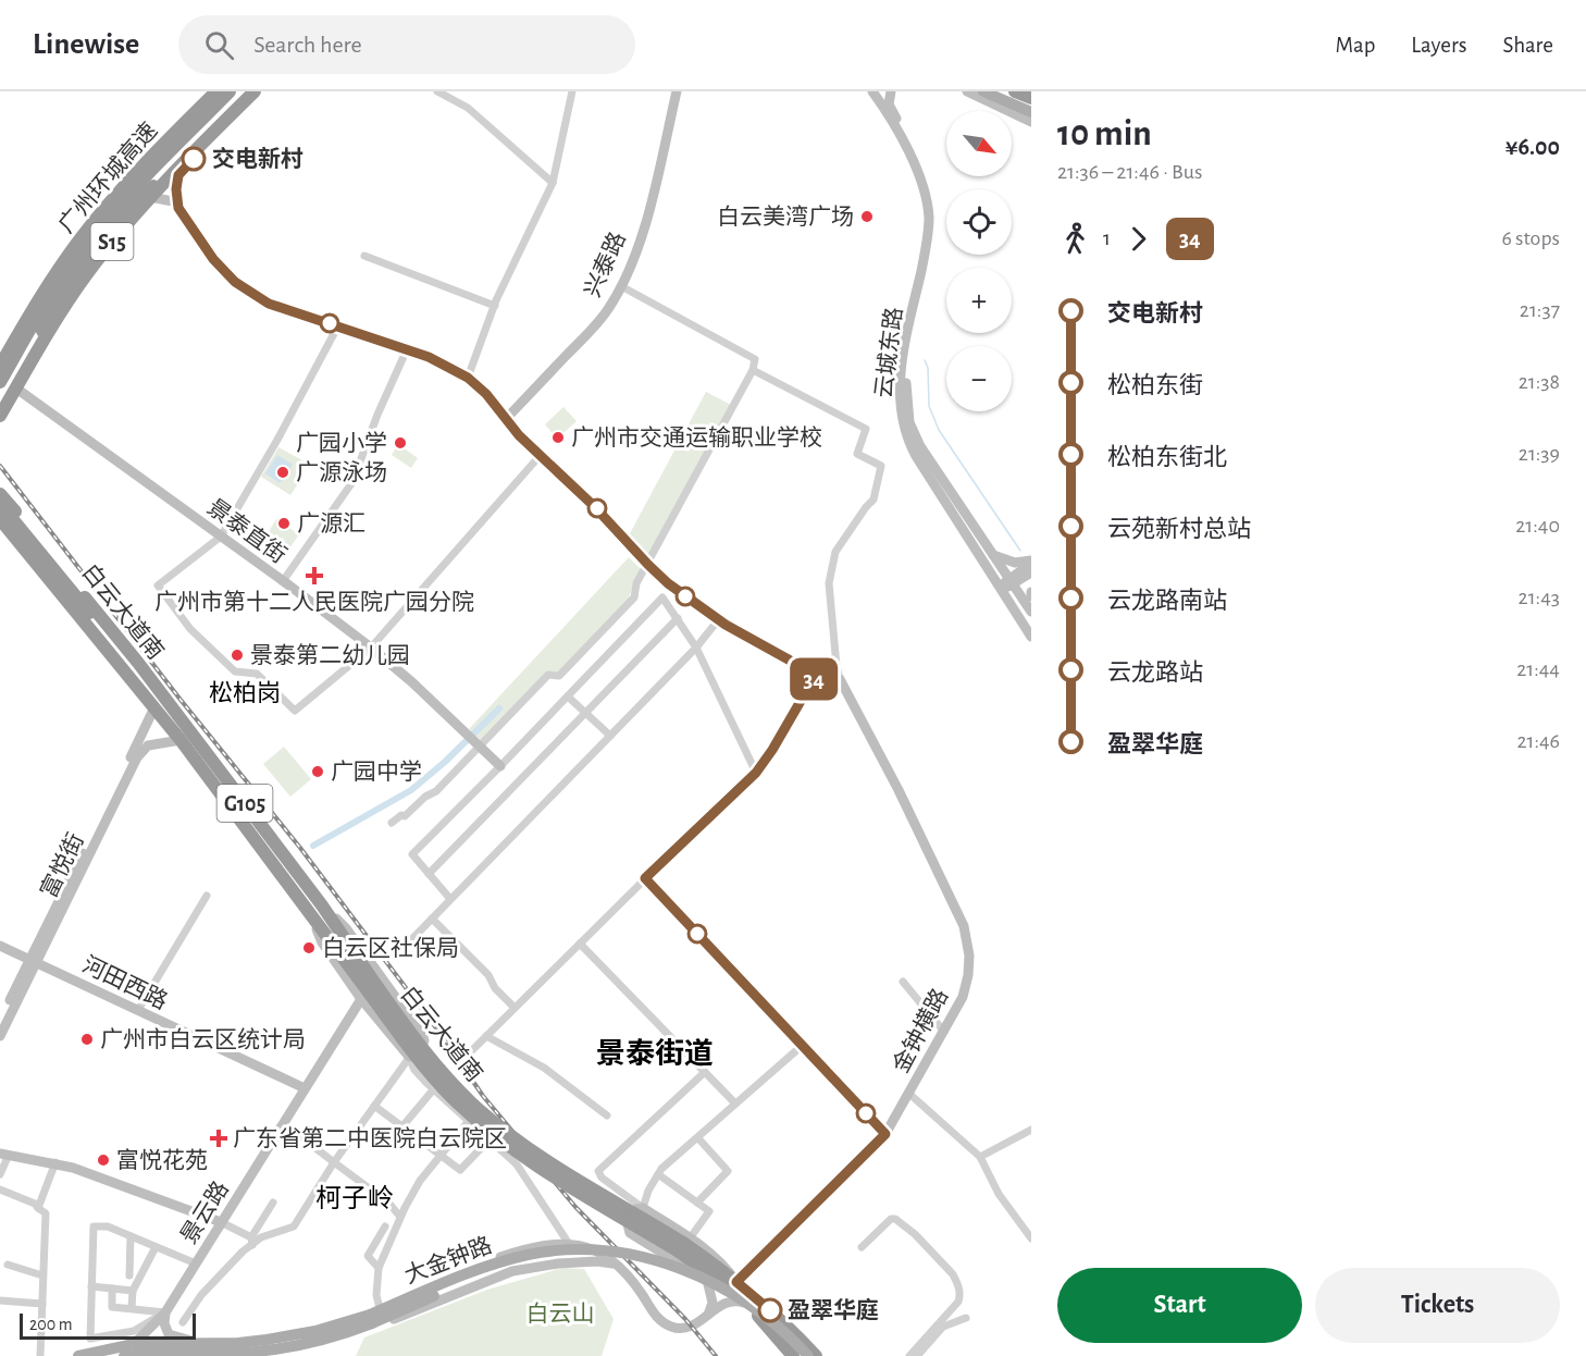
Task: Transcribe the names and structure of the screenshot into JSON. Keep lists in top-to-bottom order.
{
  "streets": {
    "highway": [
      "广州环城高速",
      "S15",
      "白云大道南",
      "G105"
    ],
    "main road": ["大金钟路"],
    "street": [
      "兴泰路",
      "云城东路",
      "景泰直街",
      "富悦街",
      "河田西路",
      "金钟横路",
      "景云路"
    ]
  },
  "crossings": [
    ["白云大道南", "G105"],
    ["白云大道南", "富悦街"],
    ["白云大道南", "金钟横路"],
    ["白云大道南", "景云路"],
    ["G105", "富悦街"],
    ["富悦街", "河田西路"],
    ["河田西路", "景云路"],
    ["景云路", "大金钟路"]
  ],
  "districts": ["松柏岗", "景泰街道", "柯子岭"],
  "parks": ["白云山"],
  "places": {
    "other": [
      "交电新村",
      "白云美湾广场",
      "广州市交通运输职业学校",
      "广园小学",
      "广源泳场",
      "广源汇",
      "景泰第二幼儿园",
      "广园中学",
      "白云区社保局",
      "广州市白云区统计局",
      "富悦花苑",
      "盈翠华庭"
    ],
    "health": ["广州市第十二人民医院广园分院", "广东省第二中医院白云院区"]
  },
  "lines": ["bus line 34"],
  "scale_bar": "200 m",
  "north": "bottom right",
  "page": {
    "header": "Linewise",
    "search": "Search here",
    "nav": ["Map", "Layers", "Share"],
    "on_map": "34",
    "heading": ["10 min", "21:36 – 21:46 · Bus", "¥6.00"],
    "map_buttons": ["+", "−"],
    "legs": ["1", "34", "6 stops"],
    "list": [
      {
        "name": "交电新村",
        "value": "21:37"
      },
      {
        "name": "松柏东街",
        "value": "21:38"
      },
      {
        "name": "松柏东街北",
        "value": "21:39"
      },
      {
        "name": "云苑新村总站",
        "value": "21:40"
      },
      {
        "name": "云龙路南站",
        "value": "21:43"
      },
      {
        "name": "云龙路站",
        "value": "21:44"
      },
      {
        "name": "盈翠华庭",
        "value": "21:46"
      }
    ],
    "buttons": ["Start", "Tickets"],
    "scale": "200 m"
  }
}
